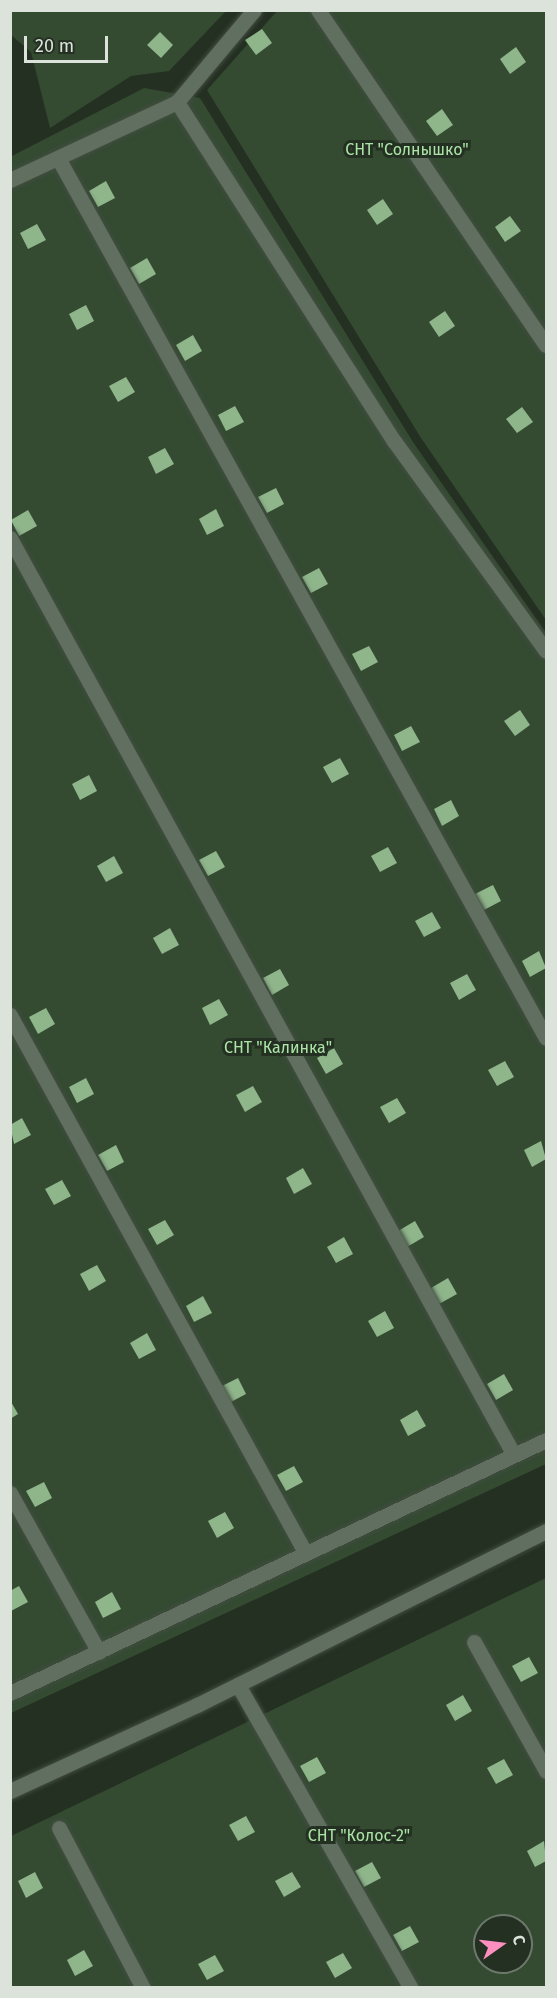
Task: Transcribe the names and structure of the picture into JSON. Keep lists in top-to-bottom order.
{
  "parks": ["СНТ \"Солнышко\"", "СНТ \"Калинка\"", "СНТ \"Колос-2\""],
  "scale_bar": "20 m",
  "north": "right"
}
